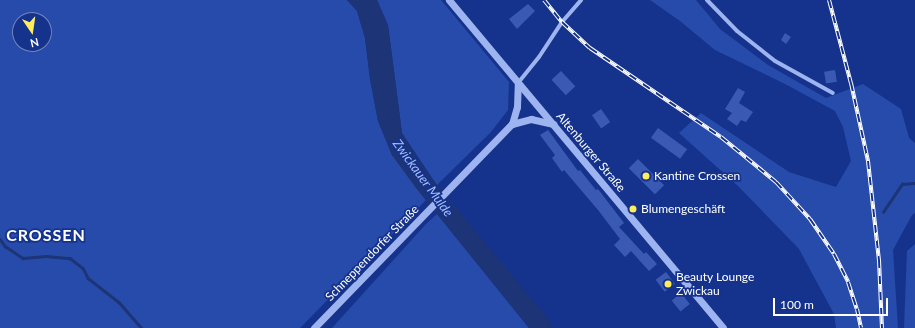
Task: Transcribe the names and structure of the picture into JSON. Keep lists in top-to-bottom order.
{
  "streets": {
    "street": ["Altenburger Straße", "Schneppendorfer Straße"]
  },
  "districts": ["CROSSEN"],
  "water": ["Zwickauer Mulde"],
  "places": ["Kantine Crossen", "Blumengeschäft", "Beauty Lounge Zwickau"],
  "scale_bar": "100 m",
  "north": "bottom"
}
